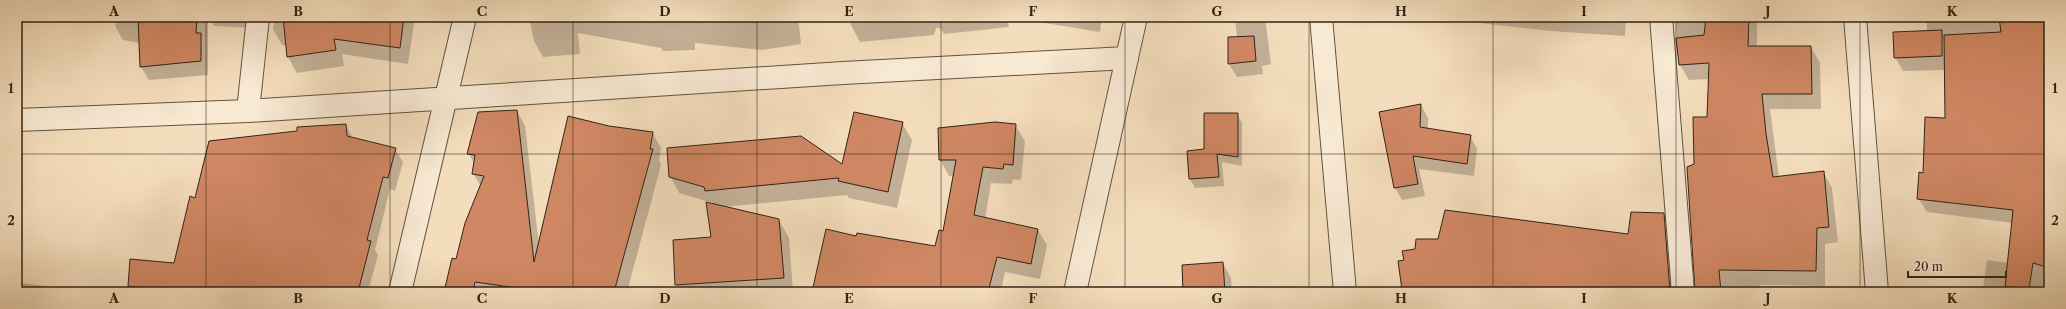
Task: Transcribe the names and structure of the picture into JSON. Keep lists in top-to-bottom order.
{
  "scale_bar": "20 m",
  "grid": {
    "columns": [
      "A",
      "B",
      "C",
      "D",
      "E",
      "F",
      "G",
      "H",
      "I",
      "J",
      "K"
    ],
    "rows": ["1", "2"]
  }
}
